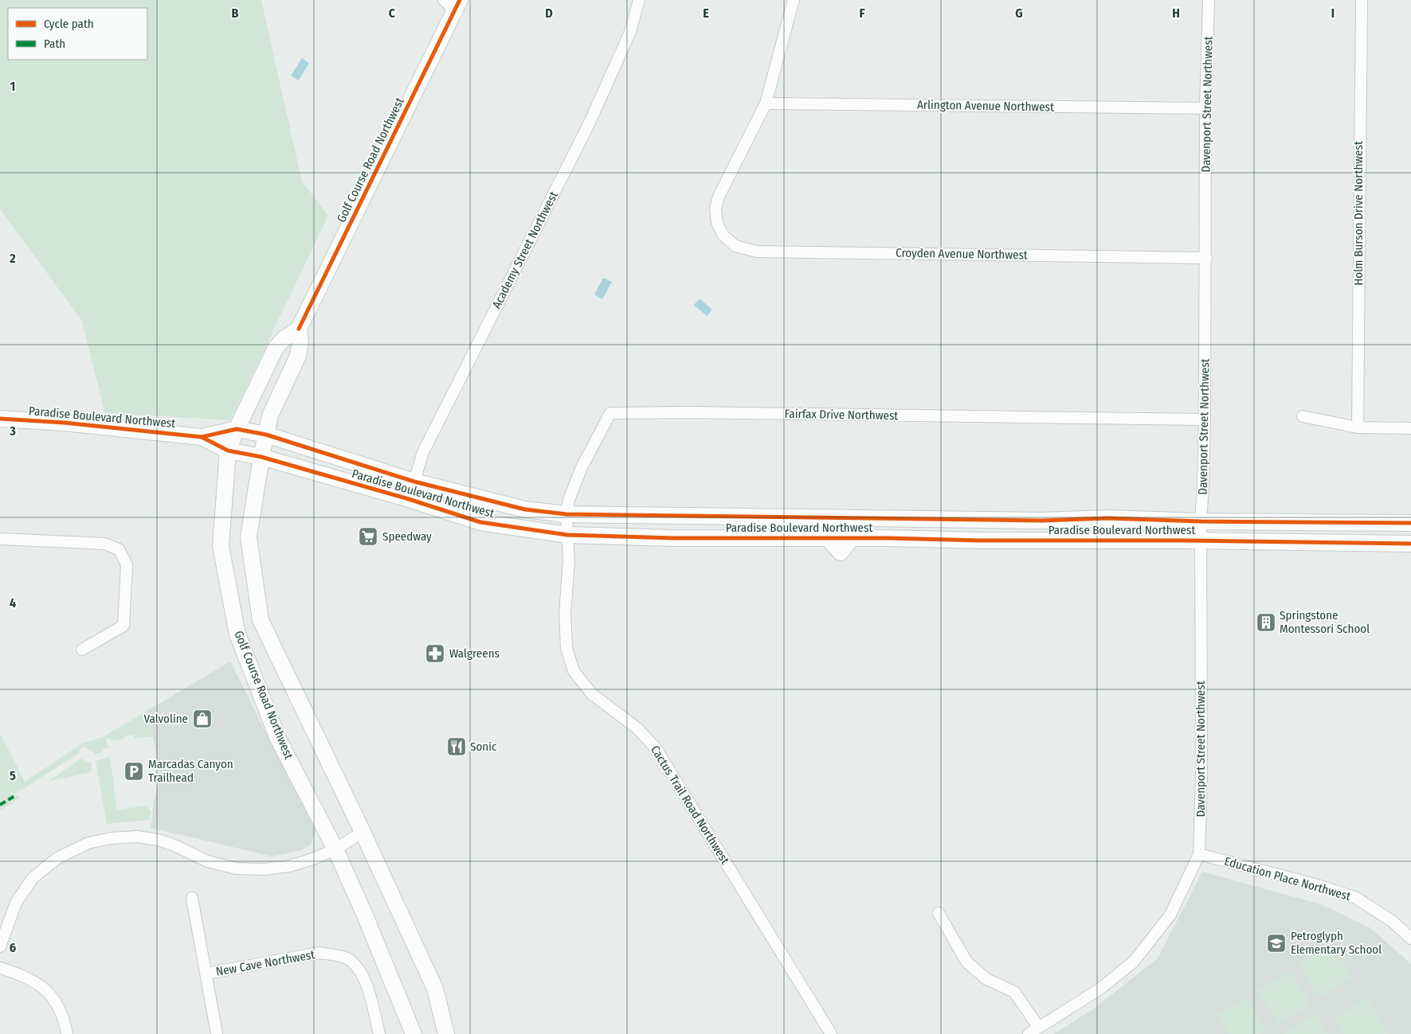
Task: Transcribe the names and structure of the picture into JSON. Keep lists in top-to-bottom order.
{
  "streets": {
    "street": [
      "Davenport Street Northwest",
      "Arlington Avenue Northwest",
      "Golf Course Road Northwest",
      "Holm Burson Drive Northwest",
      "Academy Street Northwest",
      "Croyden Avenue Northwest",
      "Fairfax Drive Northwest",
      "Paradise Boulevard Northwest",
      "Cactus Trail Road Northwest",
      "Education Place Northwest",
      "New Cave Northwest"
    ]
  },
  "crossings": [
    ["Davenport Street Northwest", "Arlington Avenue Northwest"],
    ["Davenport Street Northwest", "Croyden Avenue Northwest"],
    ["Davenport Street Northwest", "Fairfax Drive Northwest"],
    ["Davenport Street Northwest", "Paradise Boulevard Northwest"],
    ["Davenport Street Northwest", "Education Place Northwest"],
    ["Arlington Avenue Northwest", "Croyden Avenue Northwest"],
    ["Golf Course Road Northwest", "Paradise Boulevard Northwest"],
    ["Academy Street Northwest", "Paradise Boulevard Northwest"],
    ["Fairfax Drive Northwest", "Paradise Boulevard Northwest"],
    ["Fairfax Drive Northwest", "Cactus Trail Road Northwest"],
    ["Paradise Boulevard Northwest", "Cactus Trail Road Northwest"]
  ],
  "places": {
    "supermarket": ["Speedway"],
    "building": ["Springstone Montessori School"],
    "pharmacy": ["Walgreens"],
    "shop": ["Valvoline"],
    "restaurant": ["Sonic"],
    "parking": ["Marcadas Canyon Trailhead"],
    "school or university": ["Petroglyph Elementary School"]
  },
  "legend": ["Cycle path", "Path"],
  "grid": {
    "columns": [
      "B",
      "C",
      "D",
      "E",
      "F",
      "G",
      "H",
      "I"
    ],
    "rows": [
      "1",
      "2",
      "3",
      "4",
      "5",
      "6"
    ]
  }
}
